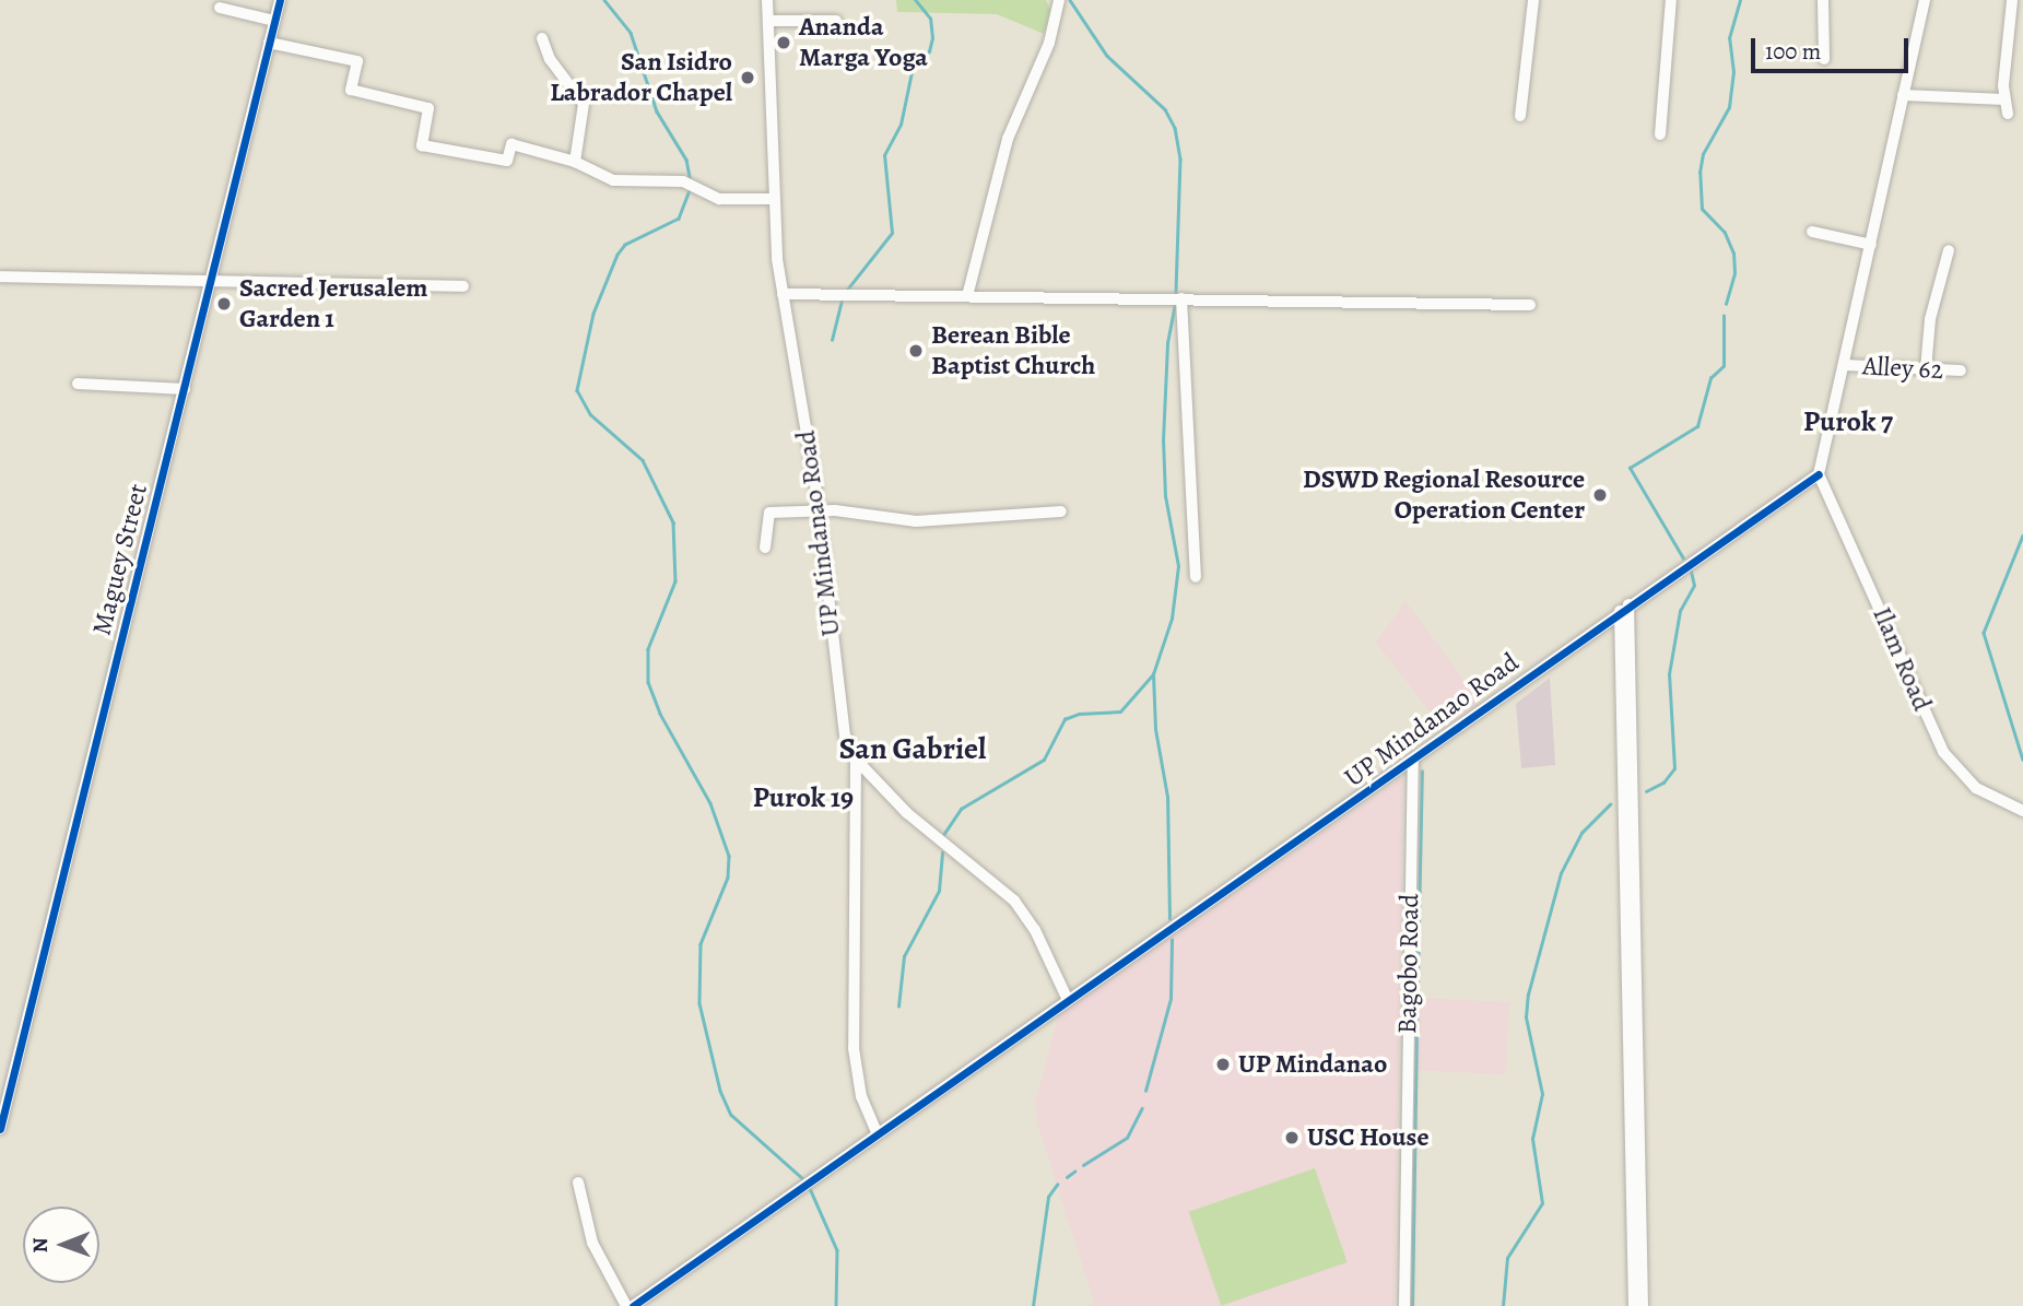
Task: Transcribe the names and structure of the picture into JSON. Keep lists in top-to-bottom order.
{
  "streets": {
    "street": [
      "Alley 62",
      "UP Mindanao Road",
      "Maguey Street",
      "Ilam Road",
      "Bagobo Road"
    ]
  },
  "crossings": [
    ["UP Mindanao Road", "Ilam Road"],
    ["UP Mindanao Road", "Bagobo Road"]
  ],
  "districts": ["Purok 7", "San Gabriel", "Purok 19"],
  "places": [
    "Ananda Marga Yoga",
    "San Isidro Labrador Chapel",
    "Sacred Jerusalem Garden 1",
    "Berean Bible Baptist Church",
    "DSWD Regional Resource Operation Center",
    "UP Mindanao",
    "USC House"
  ],
  "scale_bar": "100 m",
  "north": "left"
}
